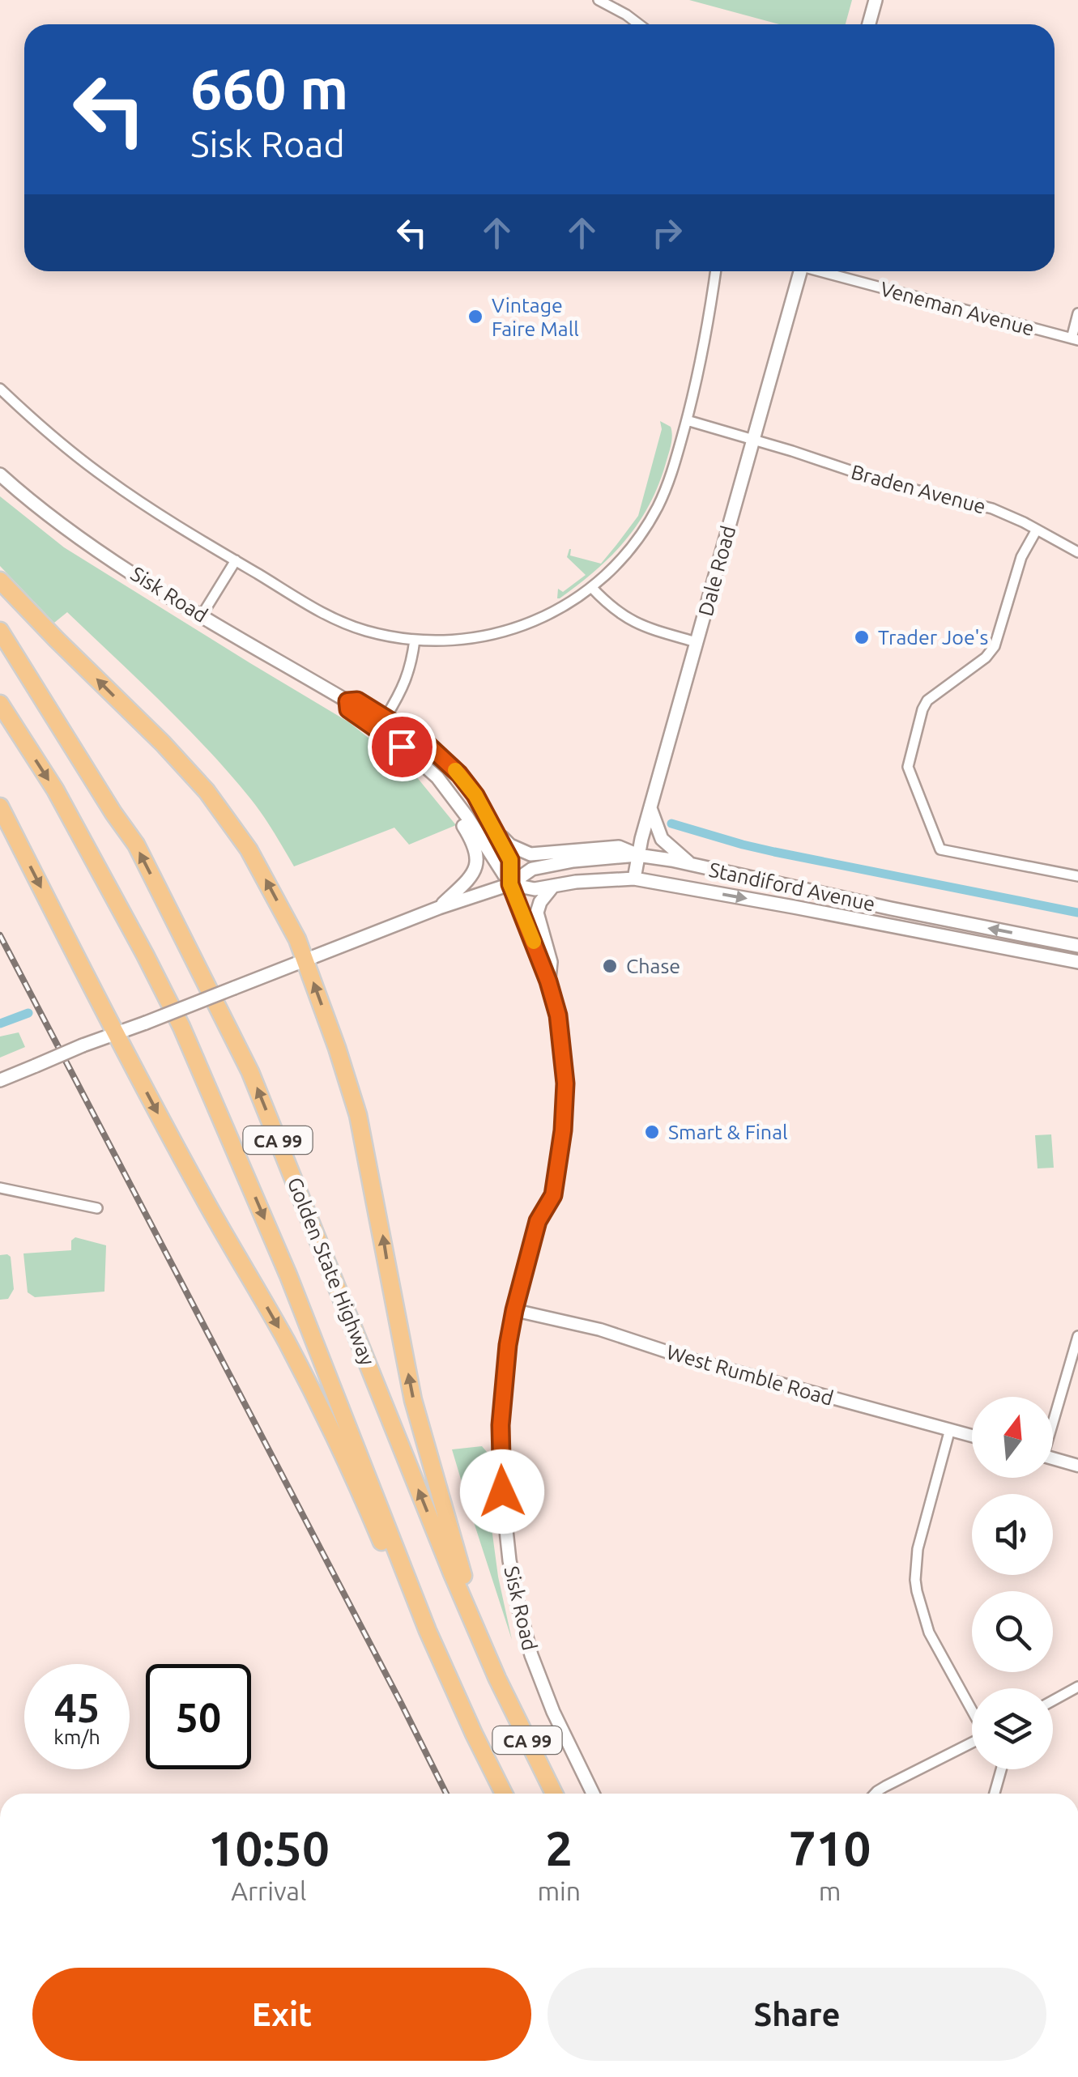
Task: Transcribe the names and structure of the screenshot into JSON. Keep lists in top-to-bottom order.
{
  "streets": {
    "highway": ["CA 99", "Golden State Highway"],
    "main road": ["Dale Road", "Sisk Road", "Standiford Avenue"],
    "street": ["Veneman Avenue", "Braden Avenue", "West Rumble Road"]
  },
  "crossings": [
    ["Braden Avenue", "Dale Road"],
    ["Dale Road", "Standiford Avenue"],
    ["Sisk Road", "Standiford Avenue"],
    ["Sisk Road", "West Rumble Road"]
  ],
  "places": [
    "Vintage Faire Mall",
    "Trader Joe's",
    "Chase",
    "Smart & Final"
  ],
  "north": "top",
  "page": {
    "turn": ["660 m", "Sisk Road"],
    "speed": "45 km/h",
    "limit": "50",
    "eta": [
      "10:50",
      "Arrival",
      "2",
      "min",
      "710",
      "m"
    ],
    "buttons": ["Exit", "Share"]
  }
}
